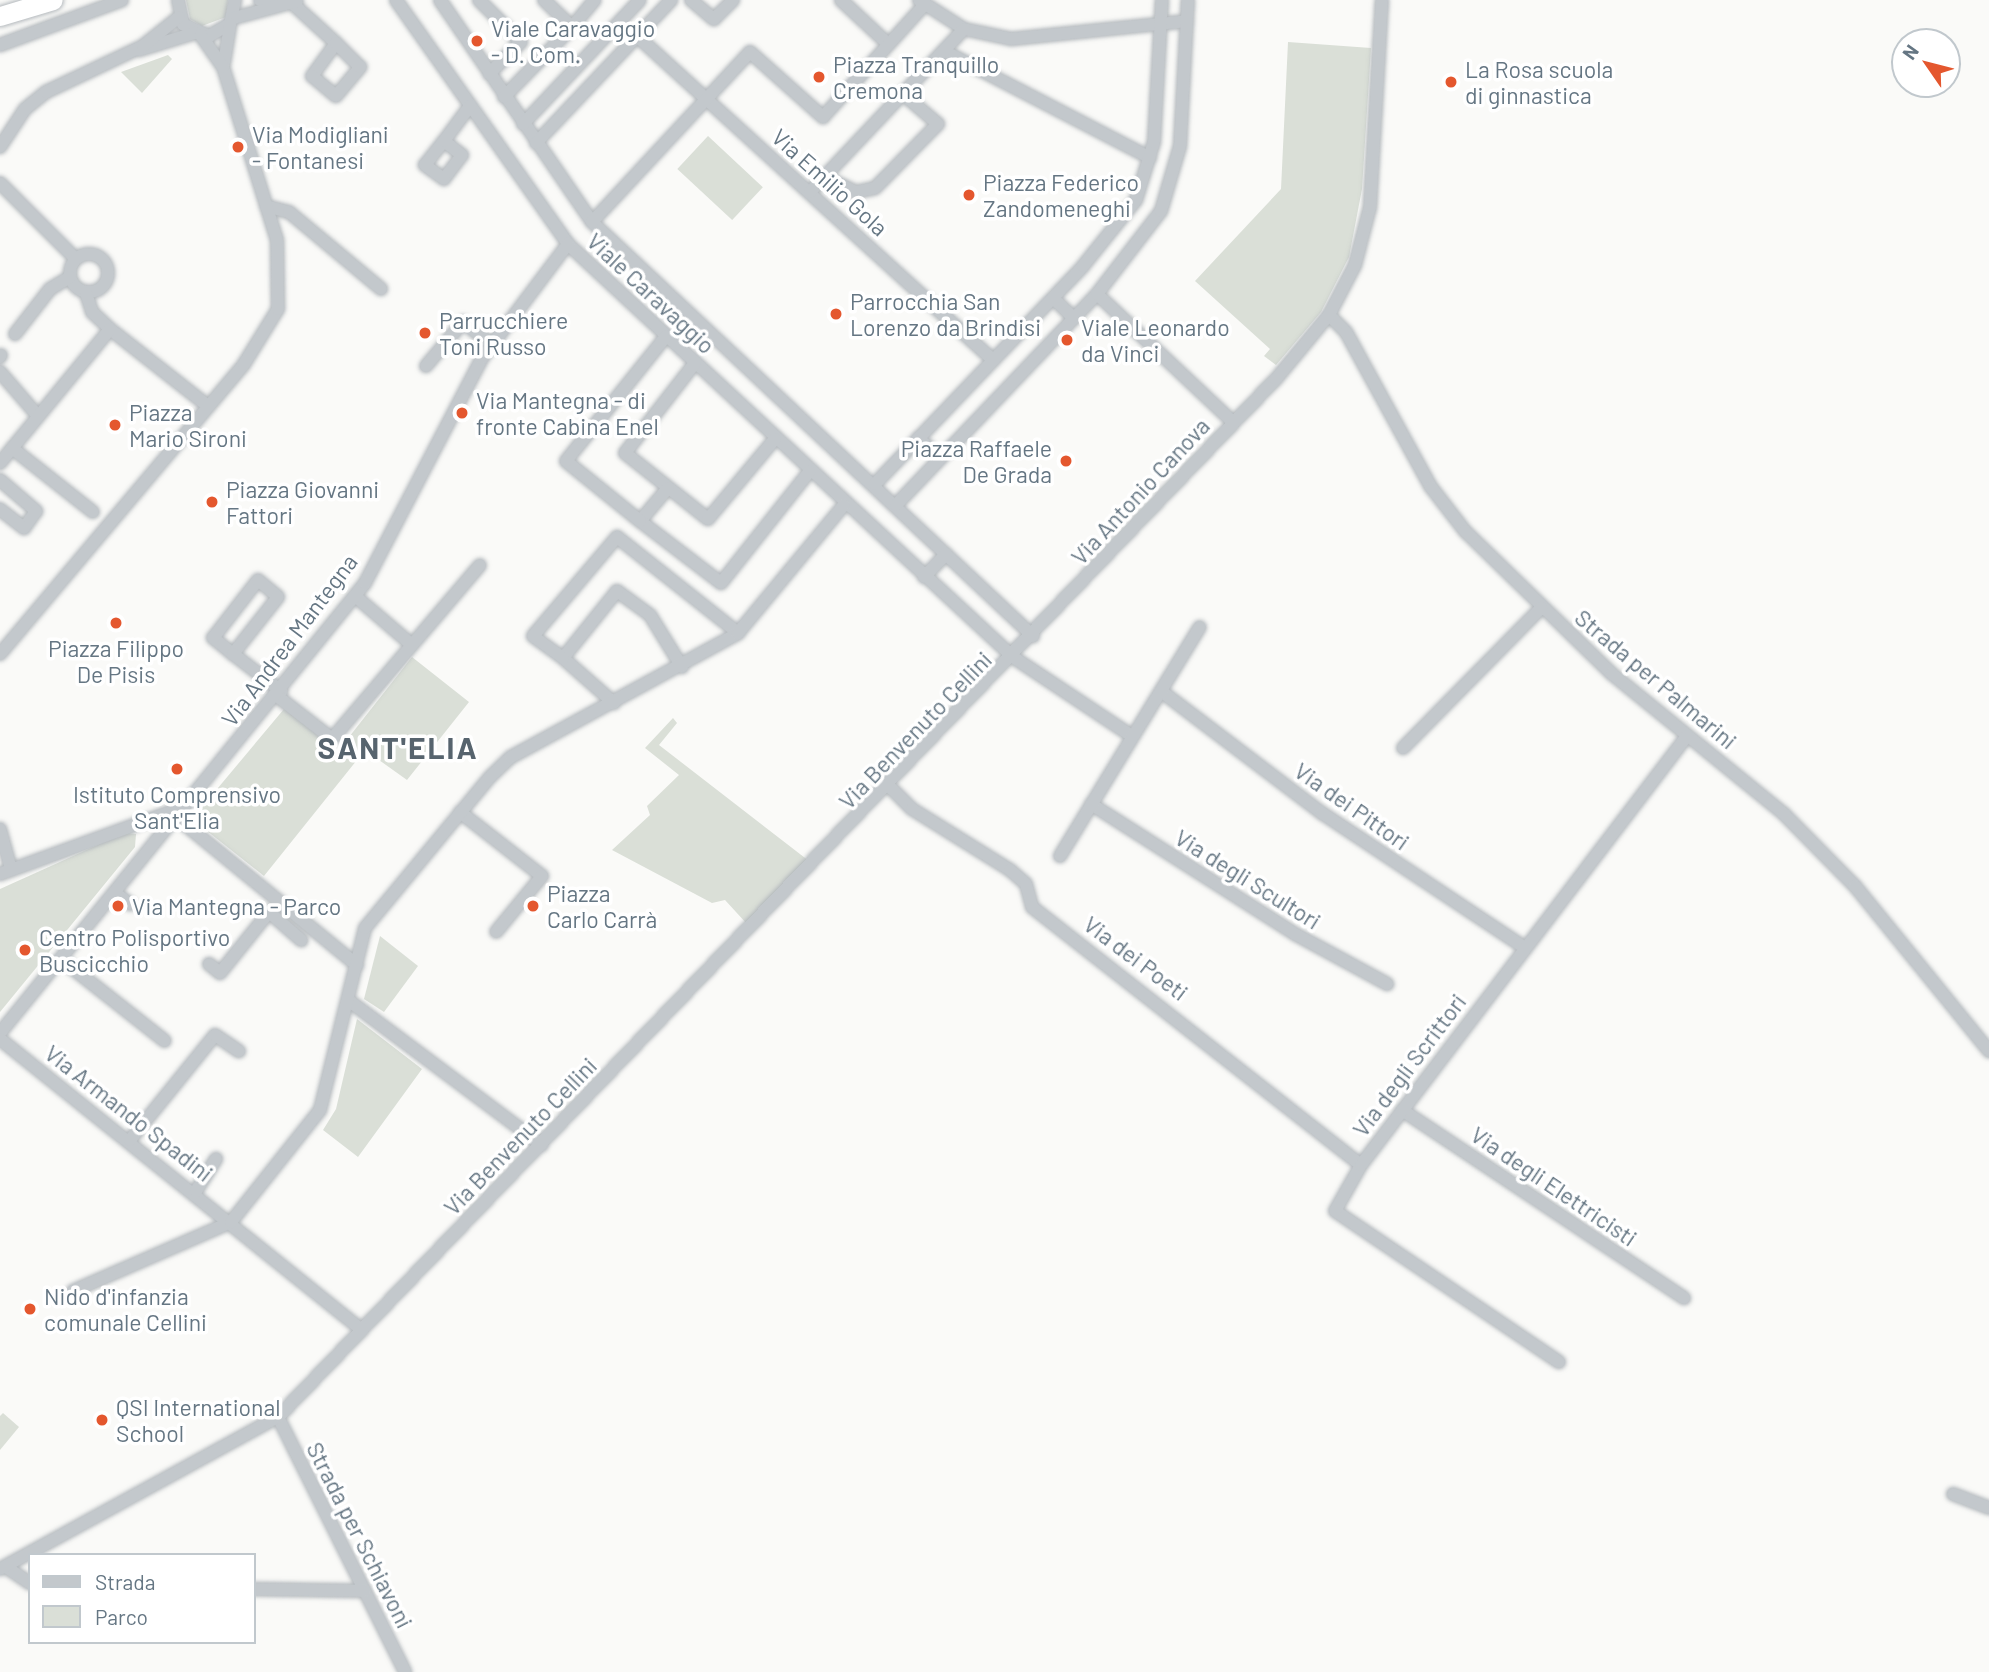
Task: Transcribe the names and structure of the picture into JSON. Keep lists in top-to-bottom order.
{
  "streets": {
    "street": [
      "Via Emilio Gola",
      "Viale Caravaggio",
      "Via Antonio Canova",
      "Via Andrea Mantegna",
      "Strada per Palmarini",
      "Via Benvenuto Cellini",
      "Via dei Pittori",
      "Via degli Scultori",
      "Via dei Poeti",
      "Via degli Scrittori",
      "Via Armando Spadini",
      "Via degli Elettricisti",
      "Strada per Schiavoni"
    ]
  },
  "crossings": [
    ["Viale Caravaggio", "Via Antonio Canova"],
    ["Viale Caravaggio", "Via Andrea Mantegna"],
    ["Viale Caravaggio", "Via Benvenuto Cellini"],
    ["Via Antonio Canova", "Strada per Palmarini"],
    ["Via Antonio Canova", "Via Benvenuto Cellini"],
    ["Strada per Palmarini", "Via degli Scrittori"],
    ["Via Benvenuto Cellini", "Via dei Poeti"],
    ["Via Benvenuto Cellini", "Via Armando Spadini"],
    ["Via Benvenuto Cellini", "Strada per Schiavoni"],
    ["Via dei Pittori", "Via degli Scrittori"],
    ["Via dei Poeti", "Via degli Scrittori"],
    ["Via degli Scrittori", "Via degli Elettricisti"]
  ],
  "districts": ["SANT'ELIA"],
  "places": [
    "Viale Caravaggio - D. Com.",
    "Piazza Tranquillo Cremona",
    "La Rosa scuola di ginnastica",
    "Via Modigliani - Fontanesi",
    "Piazza Federico Zandomeneghi",
    "Parrocchia San Lorenzo da Brindisi",
    "Parrucchiere Toni Russo",
    "Viale Leonardo da Vinci",
    "Via Mantegna - di fronte Cabina Enel",
    "Piazza Mario Sironi",
    "Piazza Raffaele De Grada",
    "Piazza Giovanni Fattori",
    "Piazza Filippo De Pisis",
    "Istituto Comprensivo Sant'Elia",
    "Via Mantegna - Parco",
    "Piazza Carlo Carrà",
    "Centro Polisportivo Buscicchio",
    "Nido d'infanzia comunale Cellini",
    "QSI International School"
  ],
  "legend": ["Strada", "Parco"],
  "north": "top left"
}
